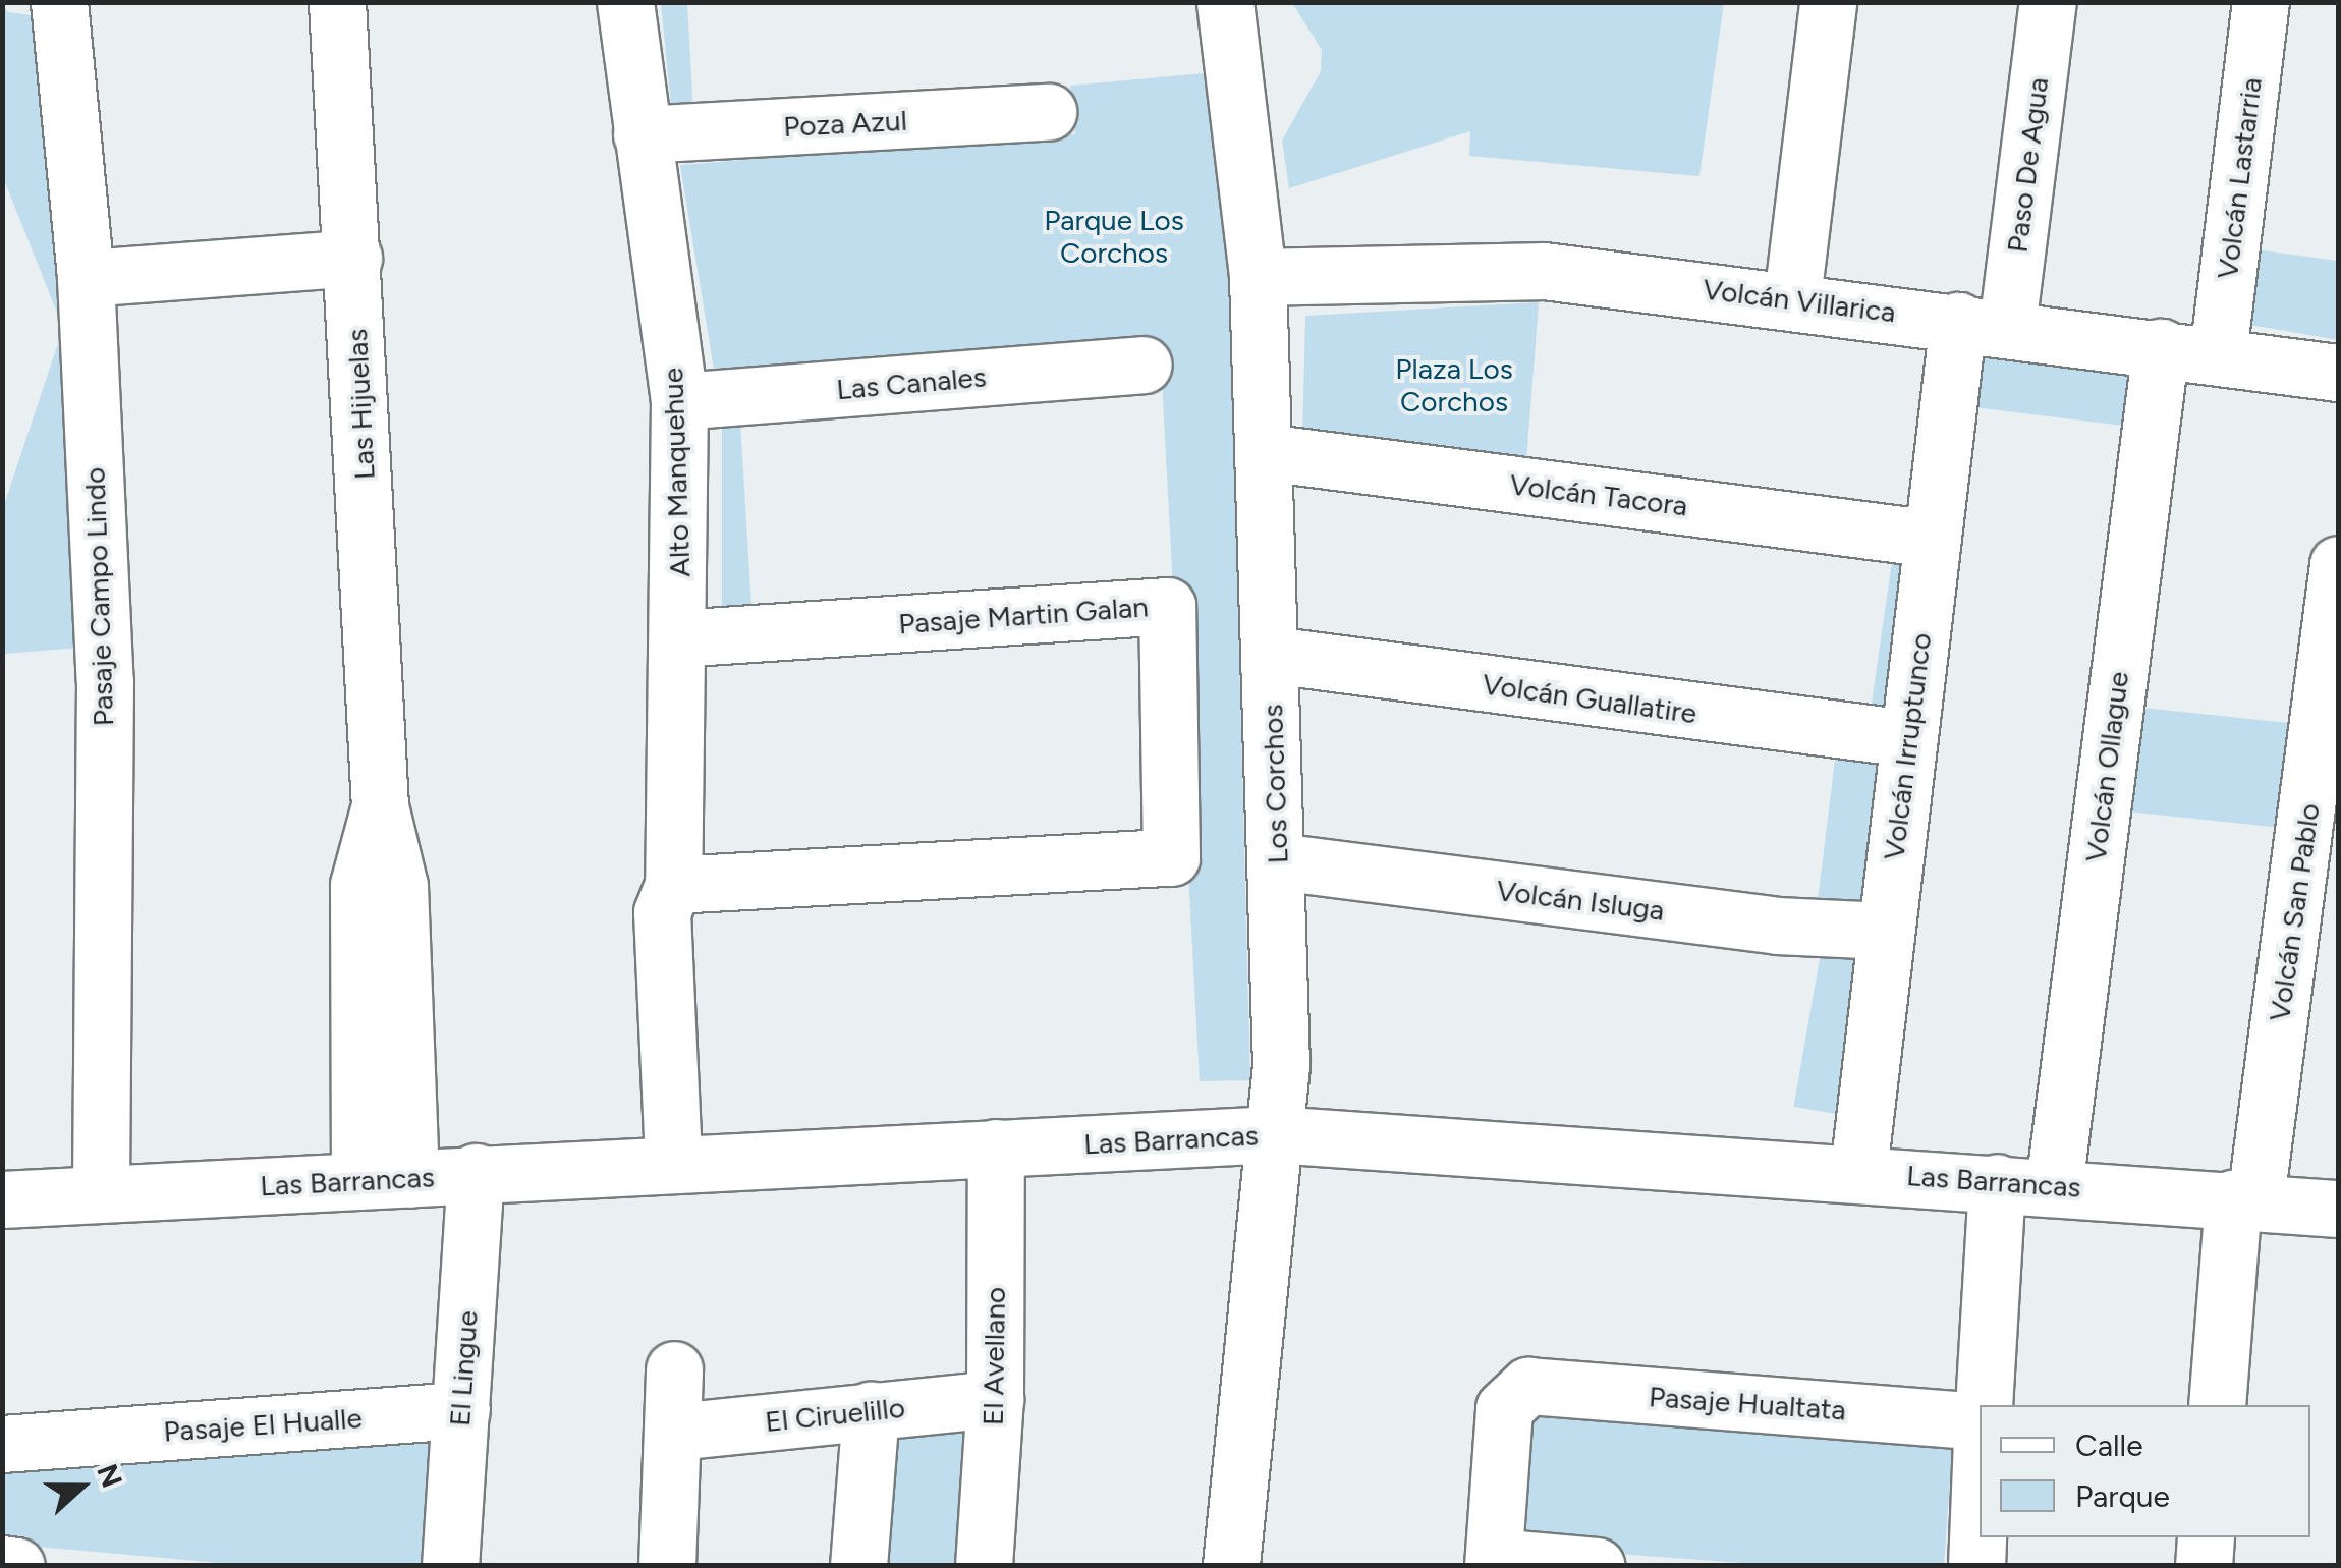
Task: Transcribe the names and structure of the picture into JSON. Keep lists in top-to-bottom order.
{
  "streets": {
    "street": [
      "Poza Azul",
      "Paso De Agua",
      "Volcán Lastarria",
      "Volcán Villarica",
      "Las Canales",
      "Las Hijuelas",
      "Alto Manquehue",
      "Volcán Tacora",
      "Pasaje Campo Lindo",
      "Pasaje Martin Galan",
      "Volcán Guallatire",
      "Volcán Irruptunco",
      "Volcán Ollague",
      "Los Corchos",
      "Volcán Isluga",
      "Volcán San Pablo",
      "Las Barrancas",
      "El Avellano",
      "El Lingue",
      "Pasaje Hualtata",
      "El Ciruelillo",
      "Pasaje El Hualle"
    ]
  },
  "crossings": [
    ["Poza Azul", "Alto Manquehue"],
    ["Paso De Agua", "Volcán Villarica"],
    ["Paso De Agua", "Volcán Irruptunco"],
    ["Volcán Lastarria", "Volcán Villarica"],
    ["Volcán Villarica", "Volcán Irruptunco"],
    ["Volcán Villarica", "Volcán Ollague"],
    ["Volcán Villarica", "Los Corchos"],
    ["Las Canales", "Alto Manquehue"],
    ["Las Hijuelas", "Las Barrancas"],
    ["Alto Manquehue", "Pasaje Martin Galan"],
    ["Alto Manquehue", "Las Barrancas"],
    ["Volcán Tacora", "Volcán Irruptunco"],
    ["Volcán Tacora", "Los Corchos"],
    ["Pasaje Campo Lindo", "Las Barrancas"],
    ["Volcán Guallatire", "Volcán Irruptunco"],
    ["Volcán Guallatire", "Los Corchos"],
    ["Volcán Irruptunco", "Volcán Isluga"],
    ["Volcán Irruptunco", "Las Barrancas"],
    ["Volcán Ollague", "Las Barrancas"],
    ["Los Corchos", "Volcán Isluga"],
    ["Los Corchos", "Las Barrancas"],
    ["Volcán San Pablo", "Las Barrancas"],
    ["Las Barrancas", "El Avellano"],
    ["Las Barrancas", "El Lingue"],
    ["El Avellano", "El Ciruelillo"],
    ["El Lingue", "Pasaje El Hualle"]
  ],
  "parks": ["Parque Los Corchos", "Plaza Los Corchos"],
  "legend": ["Calle", "Parque"],
  "north": "right"
}
